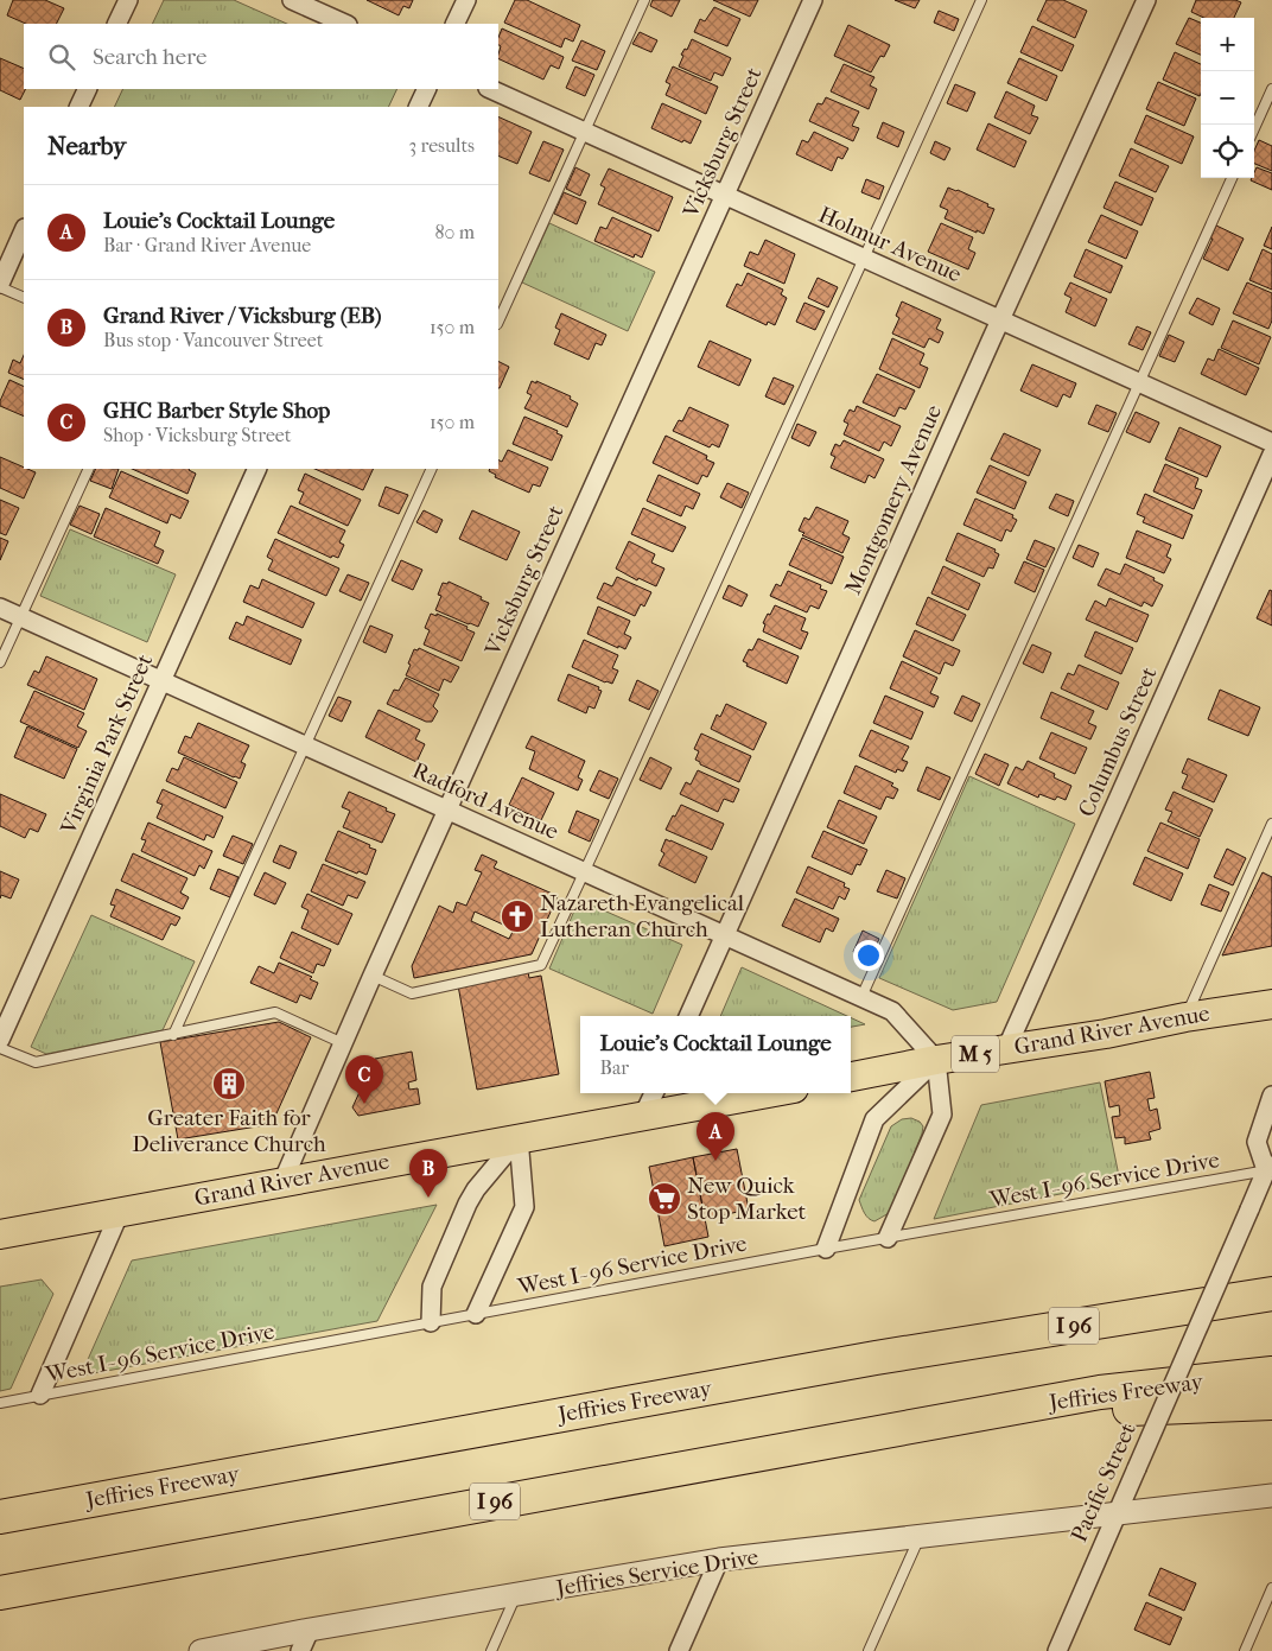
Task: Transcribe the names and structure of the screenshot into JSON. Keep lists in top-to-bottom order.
{
  "streets": {
    "highway": ["I 96", "Jeffries Freeway"],
    "main road": ["Grand River Avenue", "M 5"],
    "street": [
      "Vicksburg Street",
      "Holmur Avenue",
      "Montgomery Avenue",
      "Columbus Street",
      "Virginia Park Street",
      "Radford Avenue",
      "Pacific Street",
      "Jeffries Service Drive"
    ],
    "lane": ["West I- 96 Service Drive"]
  },
  "crossings": [
    ["Vicksburg Street", "Holmur Avenue"],
    ["Vicksburg Street", "Radford Avenue"],
    ["Vicksburg Street", "Grand River Avenue"],
    ["Holmur Avenue", "Montgomery Avenue"],
    ["Montgomery Avenue", "Radford Avenue"],
    ["Columbus Street", "Grand River Avenue"],
    ["Virginia Park Street", "Radford Avenue"],
    ["Radford Avenue", "Grand River Avenue"],
    ["West I- 96 Service Drive", "Pacific Street"],
    ["Pacific Street", "Jeffries Service Drive"]
  ],
  "places": {
    "church": ["Nazareth Evangelical Lutheran Church"],
    "building": ["Greater Faith for Deliverance Church"],
    "supermarket": ["New Quick Stop Market"]
  },
  "page": {
    "map_buttons": ["+", "−"],
    "search": "Search here",
    "heading": ["Nearby", "3 results"],
    "list": [
      {
        "mark": "A",
        "name": "Louie's Cocktail Lounge",
        "note": "Bar · Grand River Avenue",
        "value": "80 m"
      },
      {
        "mark": "B",
        "name": "Grand River / Vicksburg (EB)",
        "note": "Bus stop · Vancouver Street",
        "value": "150 m"
      },
      {
        "mark": "C",
        "name": "GHC Barber Style Shop",
        "note": "Shop · Vicksburg Street",
        "value": "150 m"
      }
    ],
    "popup": ["Louie's Cocktail Lounge", "Bar"],
    "pins": ["C", "A", "B"]
  }
}
